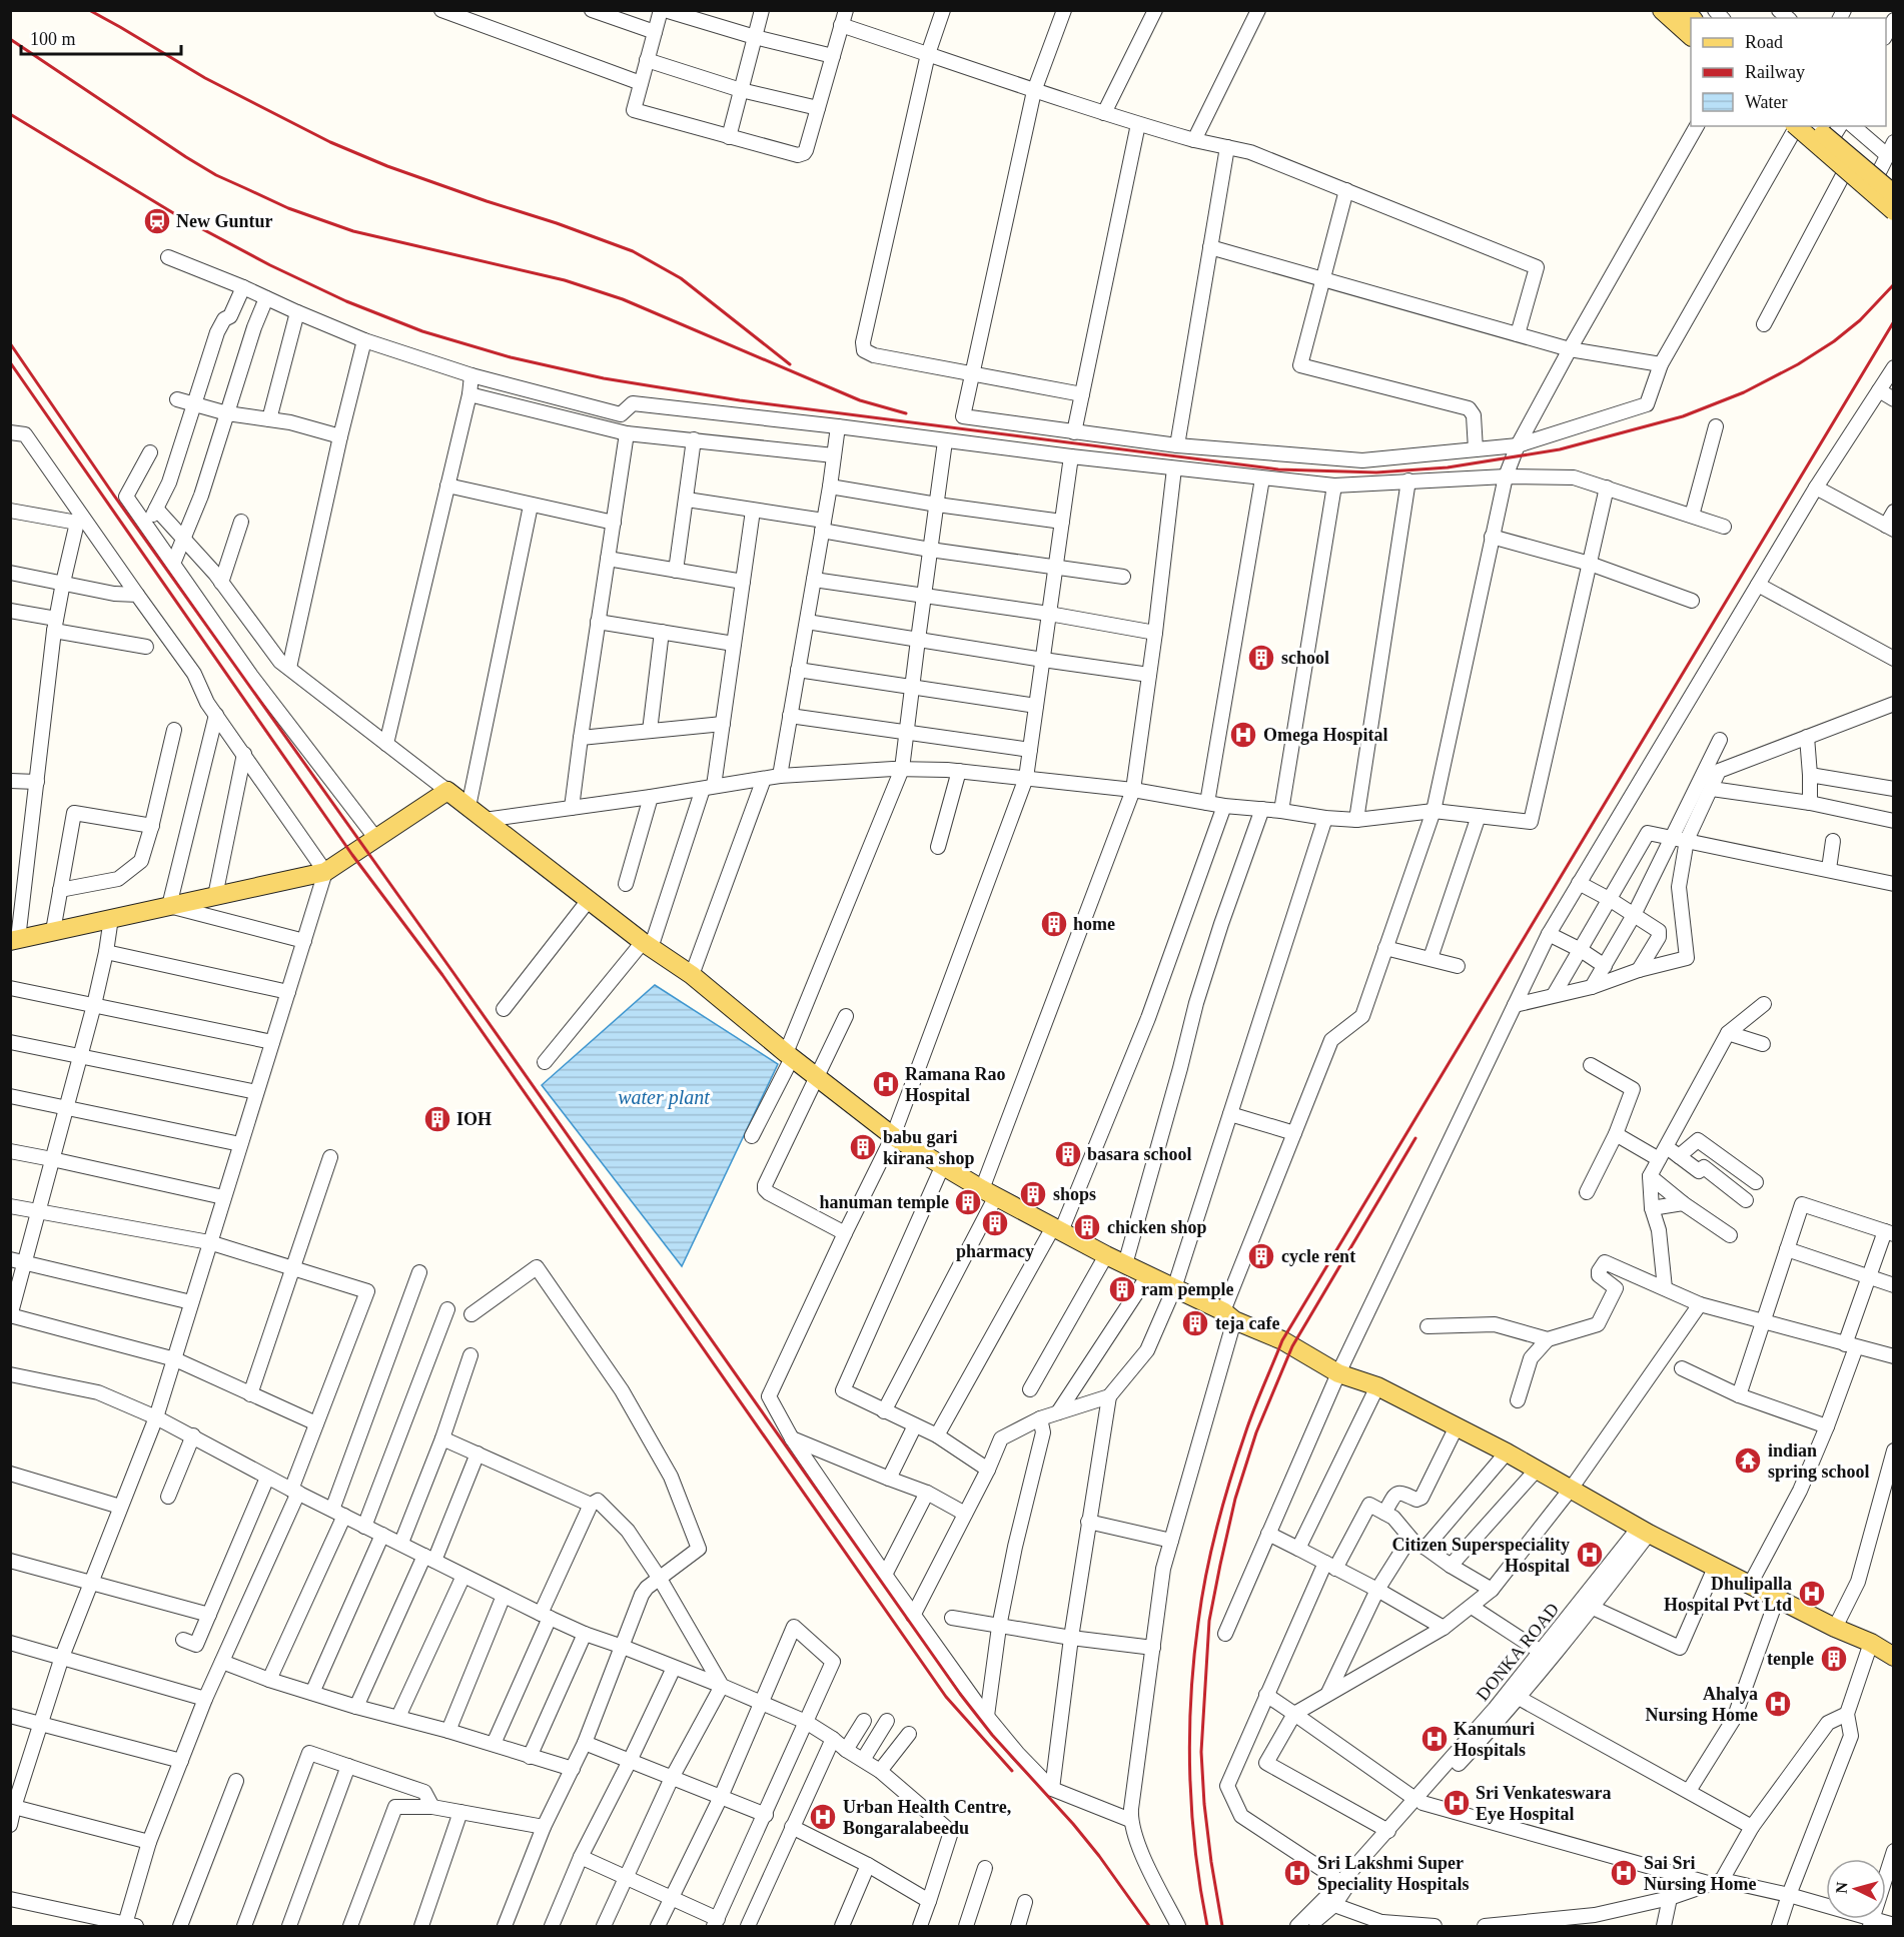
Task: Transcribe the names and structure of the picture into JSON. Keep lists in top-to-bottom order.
{
  "streets": {
    "street": ["DONKA ROAD"]
  },
  "water": ["water plant"],
  "places": {
    "station": ["New Guntur"],
    "building": [
      "school",
      "home",
      "IOH",
      "babu gari kirana shop",
      "basara school",
      "shops",
      "hanuman temple",
      "pharmacy",
      "chicken shop",
      "cycle rent",
      "ram pemple",
      "teja cafe",
      "tenple"
    ],
    "hospital": [
      "Omega Hospital",
      "Ramana Rao Hospital",
      "Citizen Superspeciality Hospital",
      "Dhulipalla Hospital Pvt Ltd",
      "Ahalya Nursing Home",
      "Kanumuri Hospitals",
      "Sri Venkateswara Eye Hospital",
      "Urban Health Centre, Bongaralabeedu",
      "Sri Lakshmi Super Speciality Hospitals",
      "Sai Sri Nursing Home"
    ],
    "temple": ["indian spring school"]
  },
  "legend": ["Road", "Railway", "Water"],
  "scale_bar": "100 m",
  "north": "left"
}
